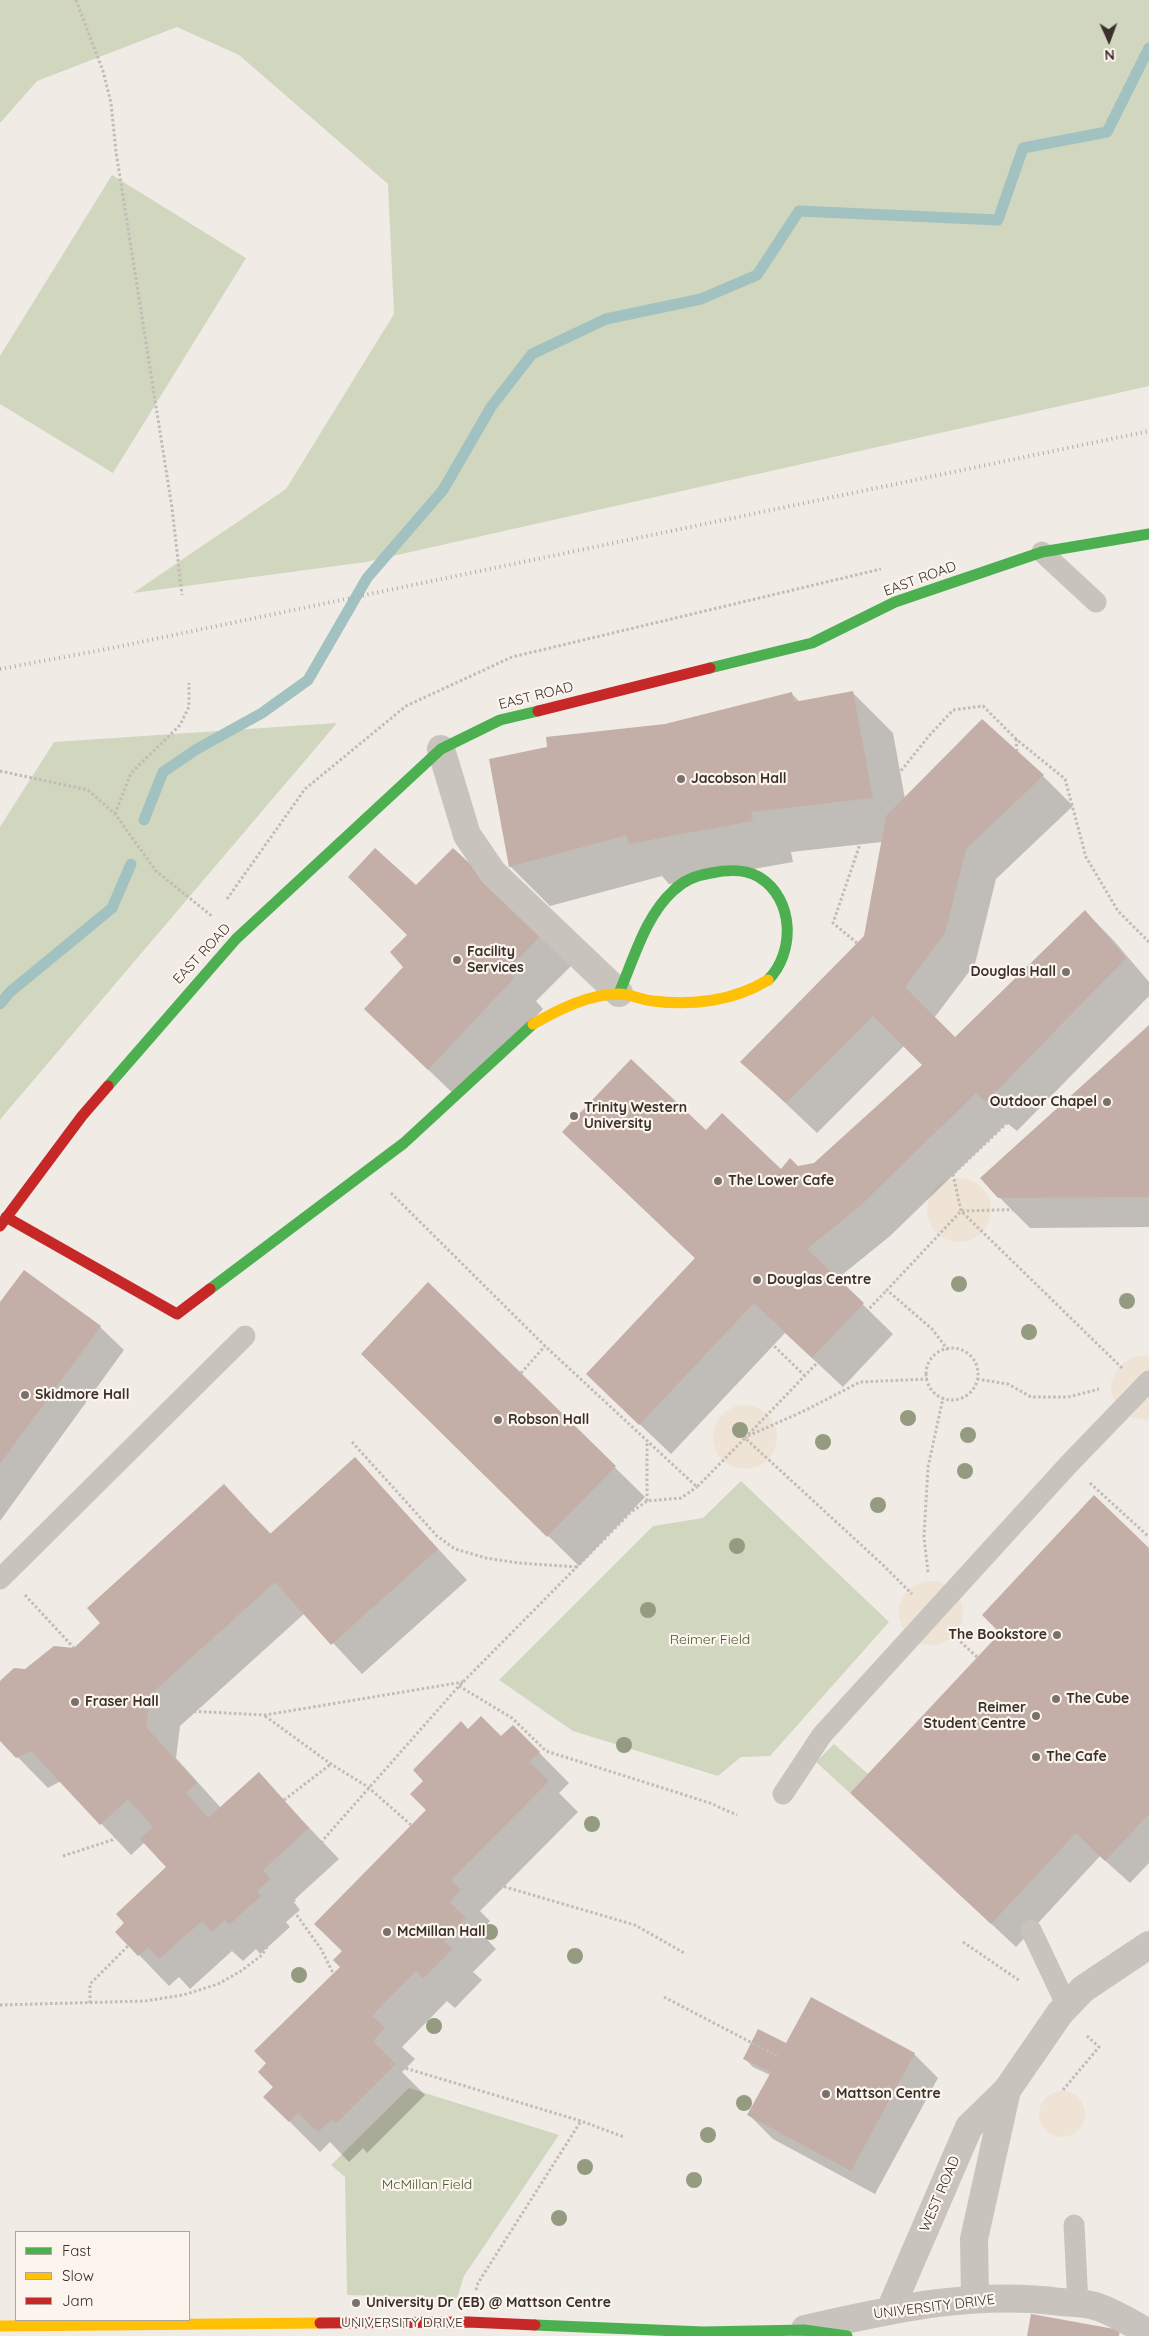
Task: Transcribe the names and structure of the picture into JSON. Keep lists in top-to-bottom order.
{
  "streets": {
    "street": ["EAST ROAD", "WEST ROAD", "UNIVERSITY DRIVE"]
  },
  "crossings": [
    ["WEST ROAD", "UNIVERSITY DRIVE"]
  ],
  "parks": ["Reimer Field", "McMillan Field"],
  "places": [
    "Jacobson Hall",
    "Facility Services",
    "Douglas Hall",
    "Outdoor Chapel",
    "Trinity Western University",
    "The Lower Cafe",
    "Douglas Centre",
    "Skidmore Hall",
    "Robson Hall",
    "The Bookstore",
    "The Cube",
    "Fraser Hall",
    "Reimer Student Centre",
    "The Cafe",
    "McMillan Hall",
    "Mattson Centre",
    "University Dr (EB) @ Mattson Centre"
  ],
  "legend": ["Fast", "Slow", "Jam"],
  "north": "bottom"
}
